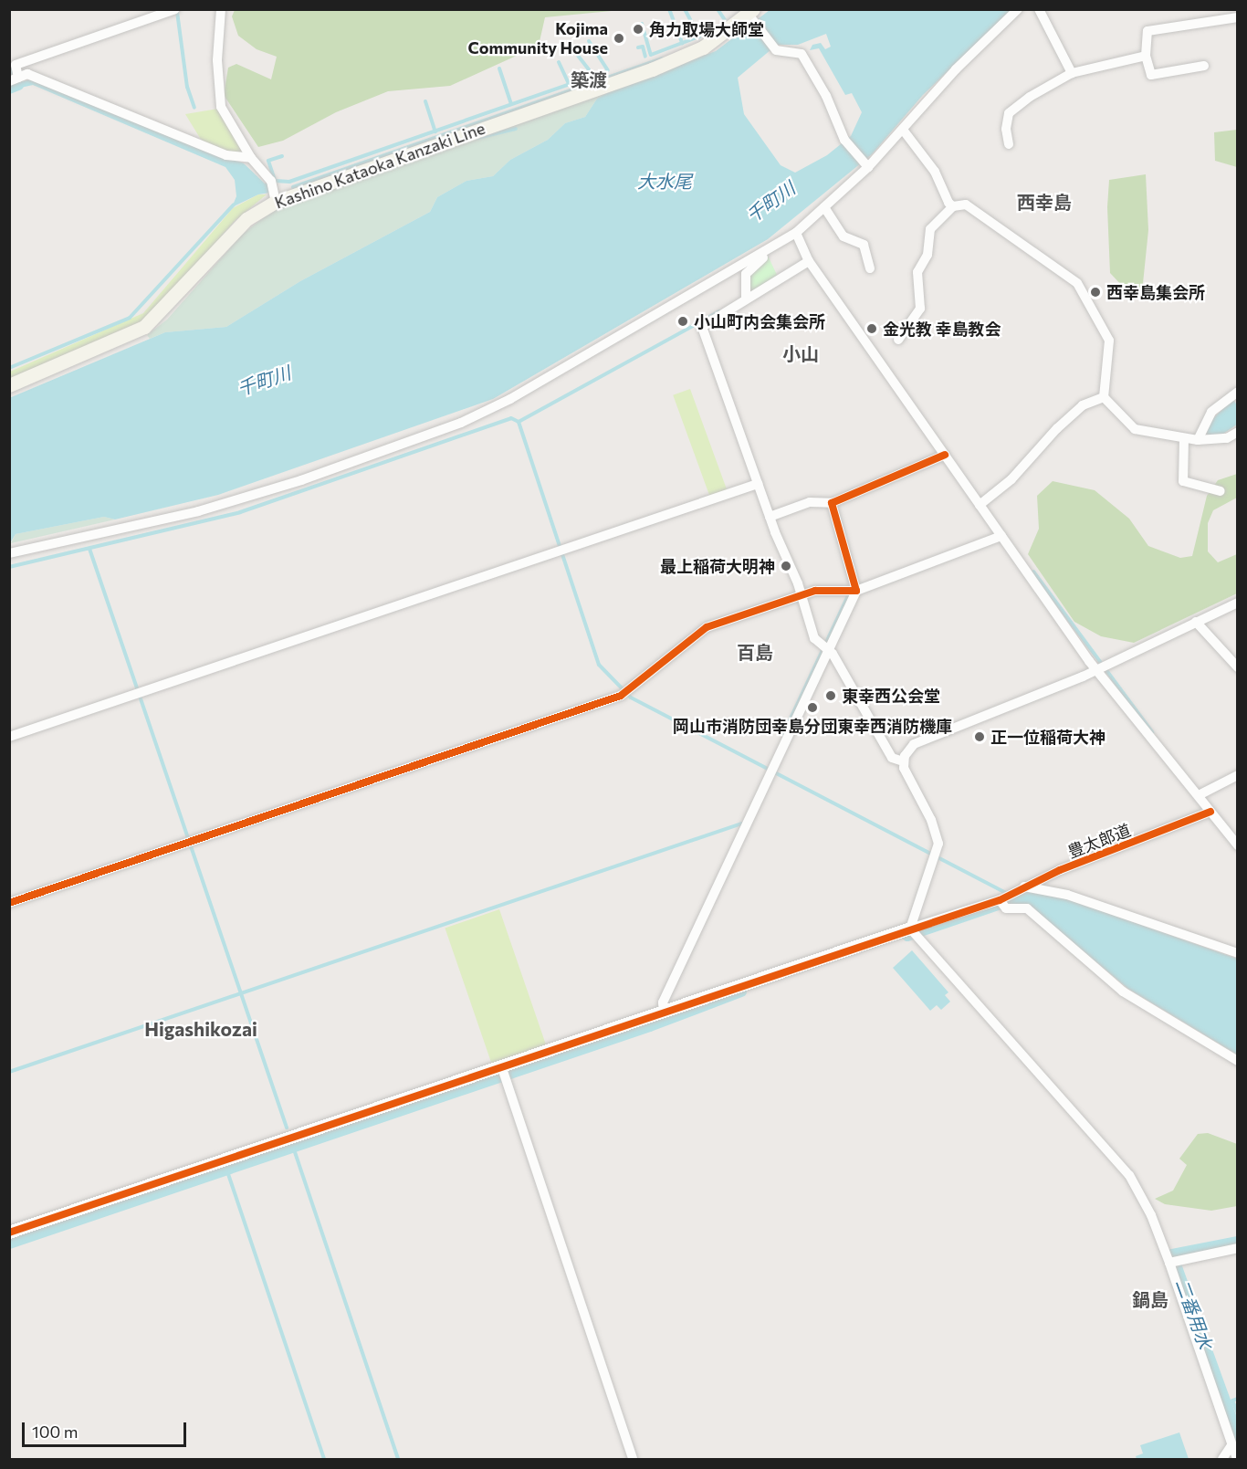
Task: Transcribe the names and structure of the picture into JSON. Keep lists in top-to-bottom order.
{
  "streets": {
    "main road": ["Kashino Kataoka Kanzaki Line"],
    "street": ["豊太郎道"]
  },
  "districts": [
    "築渡",
    "西幸島",
    "小山",
    "百島",
    "Higashikozai",
    "鍋島"
  ],
  "water": ["大水尾", "千町川", "二番用水"],
  "places": [
    "角力取場大師堂",
    "Kojima Community House",
    "西幸島集会所",
    "小山町内会集会所",
    "金光教 幸島教会",
    "最上稲荷大明神",
    "東幸西公会堂",
    "岡山市消防団幸島分団東幸西消防機庫",
    "正一位稲荷大神"
  ],
  "scale_bar": "100 m"
}
